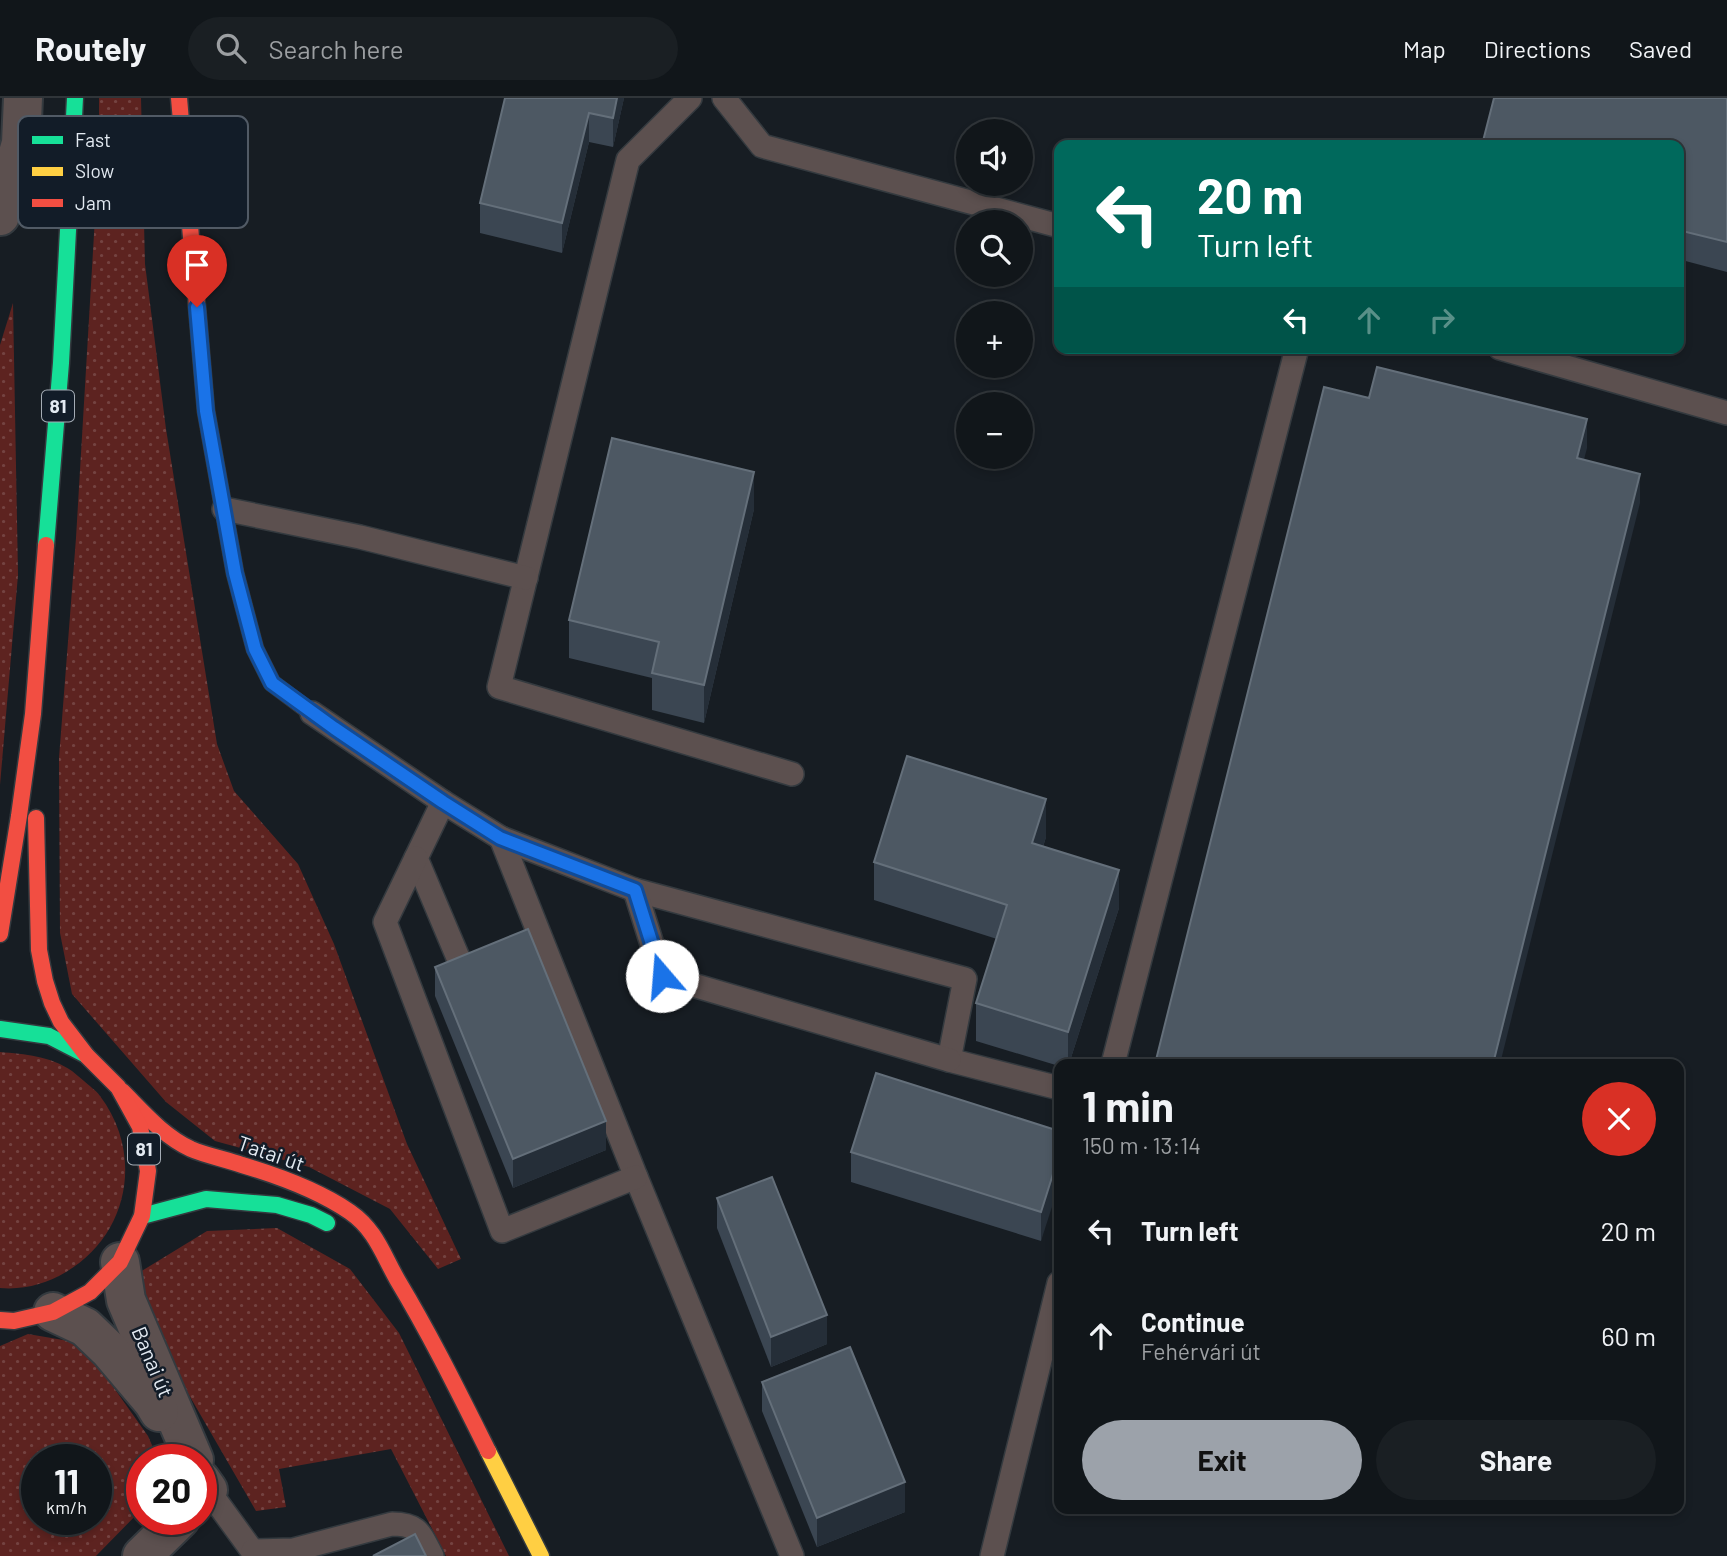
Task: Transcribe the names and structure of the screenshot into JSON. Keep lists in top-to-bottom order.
{
  "streets": {
    "main road": ["81", "Tatai út"],
    "street": ["Banai út"]
  },
  "crossings": [
    ["81", "Tatai út"],
    ["81", "Banai út"]
  ],
  "legend": ["Fast", "Slow", "Jam"],
  "page": {
    "header": "Routely",
    "search": "Search here",
    "nav": ["Map", "Directions", "Saved"],
    "map_buttons": ["+", "−"],
    "turn": ["20 m", "Turn left"],
    "heading": ["1 min", "150 m · 13:14"],
    "list": [
      {
        "name": "Turn left",
        "value": "20 m"
      },
      {
        "name": "Continue",
        "note": "Fehérvári út",
        "value": "60 m"
      }
    ],
    "buttons": ["Exit", "Share"],
    "speed": "11 km/h",
    "limit": "20"
  }
}
